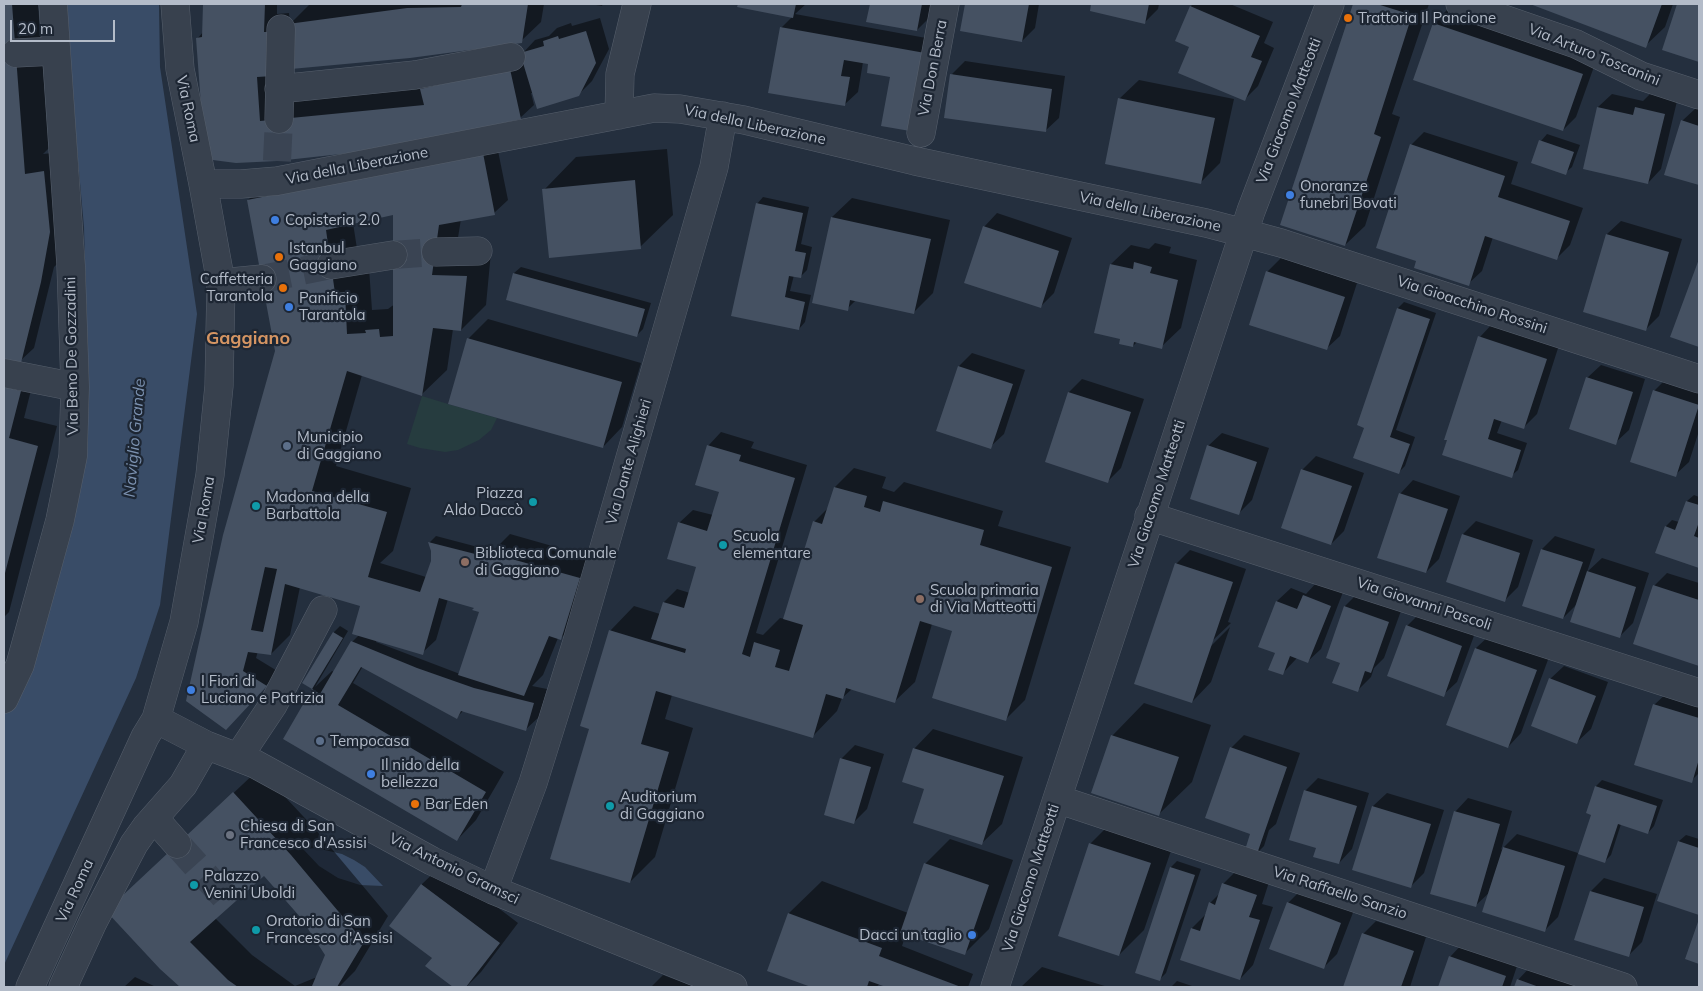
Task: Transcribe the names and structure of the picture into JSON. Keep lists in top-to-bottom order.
{
  "streets": {
    "street": [
      "Via Arturo Toscanini",
      "Via Don Berra",
      "Via Roma",
      "Via Giacomo Matteotti",
      "Via della Liberazione",
      "Via Gioacchino Rossini",
      "Via Beno De Gozzadini",
      "Via Dante Alighieri",
      "Via Giovanni Pascoli",
      "Via Antonio Gramsci",
      "Via Raffaello Sanzio"
    ]
  },
  "crossings": [
    ["Via Roma", "Via della Liberazione"],
    ["Via Roma", "Via Antonio Gramsci"],
    ["Via Giacomo Matteotti", "Via della Liberazione"],
    ["Via Giacomo Matteotti", "Via Gioacchino Rossini"],
    ["Via Giacomo Matteotti", "Via Giovanni Pascoli"],
    ["Via Giacomo Matteotti", "Via Raffaello Sanzio"],
    ["Via della Liberazione", "Via Gioacchino Rossini"],
    ["Via della Liberazione", "Via Dante Alighieri"],
    ["Via Dante Alighieri", "Via Antonio Gramsci"]
  ],
  "districts": ["Gaggiano"],
  "water": ["Naviglio Grande"],
  "places": [
    "Trattoria Il Pancione",
    "Onoranze funebri Bovati",
    "Copisteria 2.0",
    "Istanbul Gaggiano",
    "Caffetteria Tarantola",
    "Panificio Tarantola",
    "Municipio di Gaggiano",
    "Piazza Aldo Daccò",
    "Madonna della Barbattola",
    "Scuola elementare",
    "Biblioteca Comunale di Gaggiano",
    "Scuola primaria di Via Matteotti",
    "I Fiori di Luciano e Patrizia",
    "Tempocasa",
    "Il nido della bellezza",
    "Bar Eden",
    "Auditorium di Gaggiano",
    "Chiesa di San Francesco d'Assisi",
    "Palazzo Venini Uboldi",
    "Oratorio di San Francesco d'Assisi",
    "Dacci un taglio"
  ],
  "scale_bar": "20 m"
}
